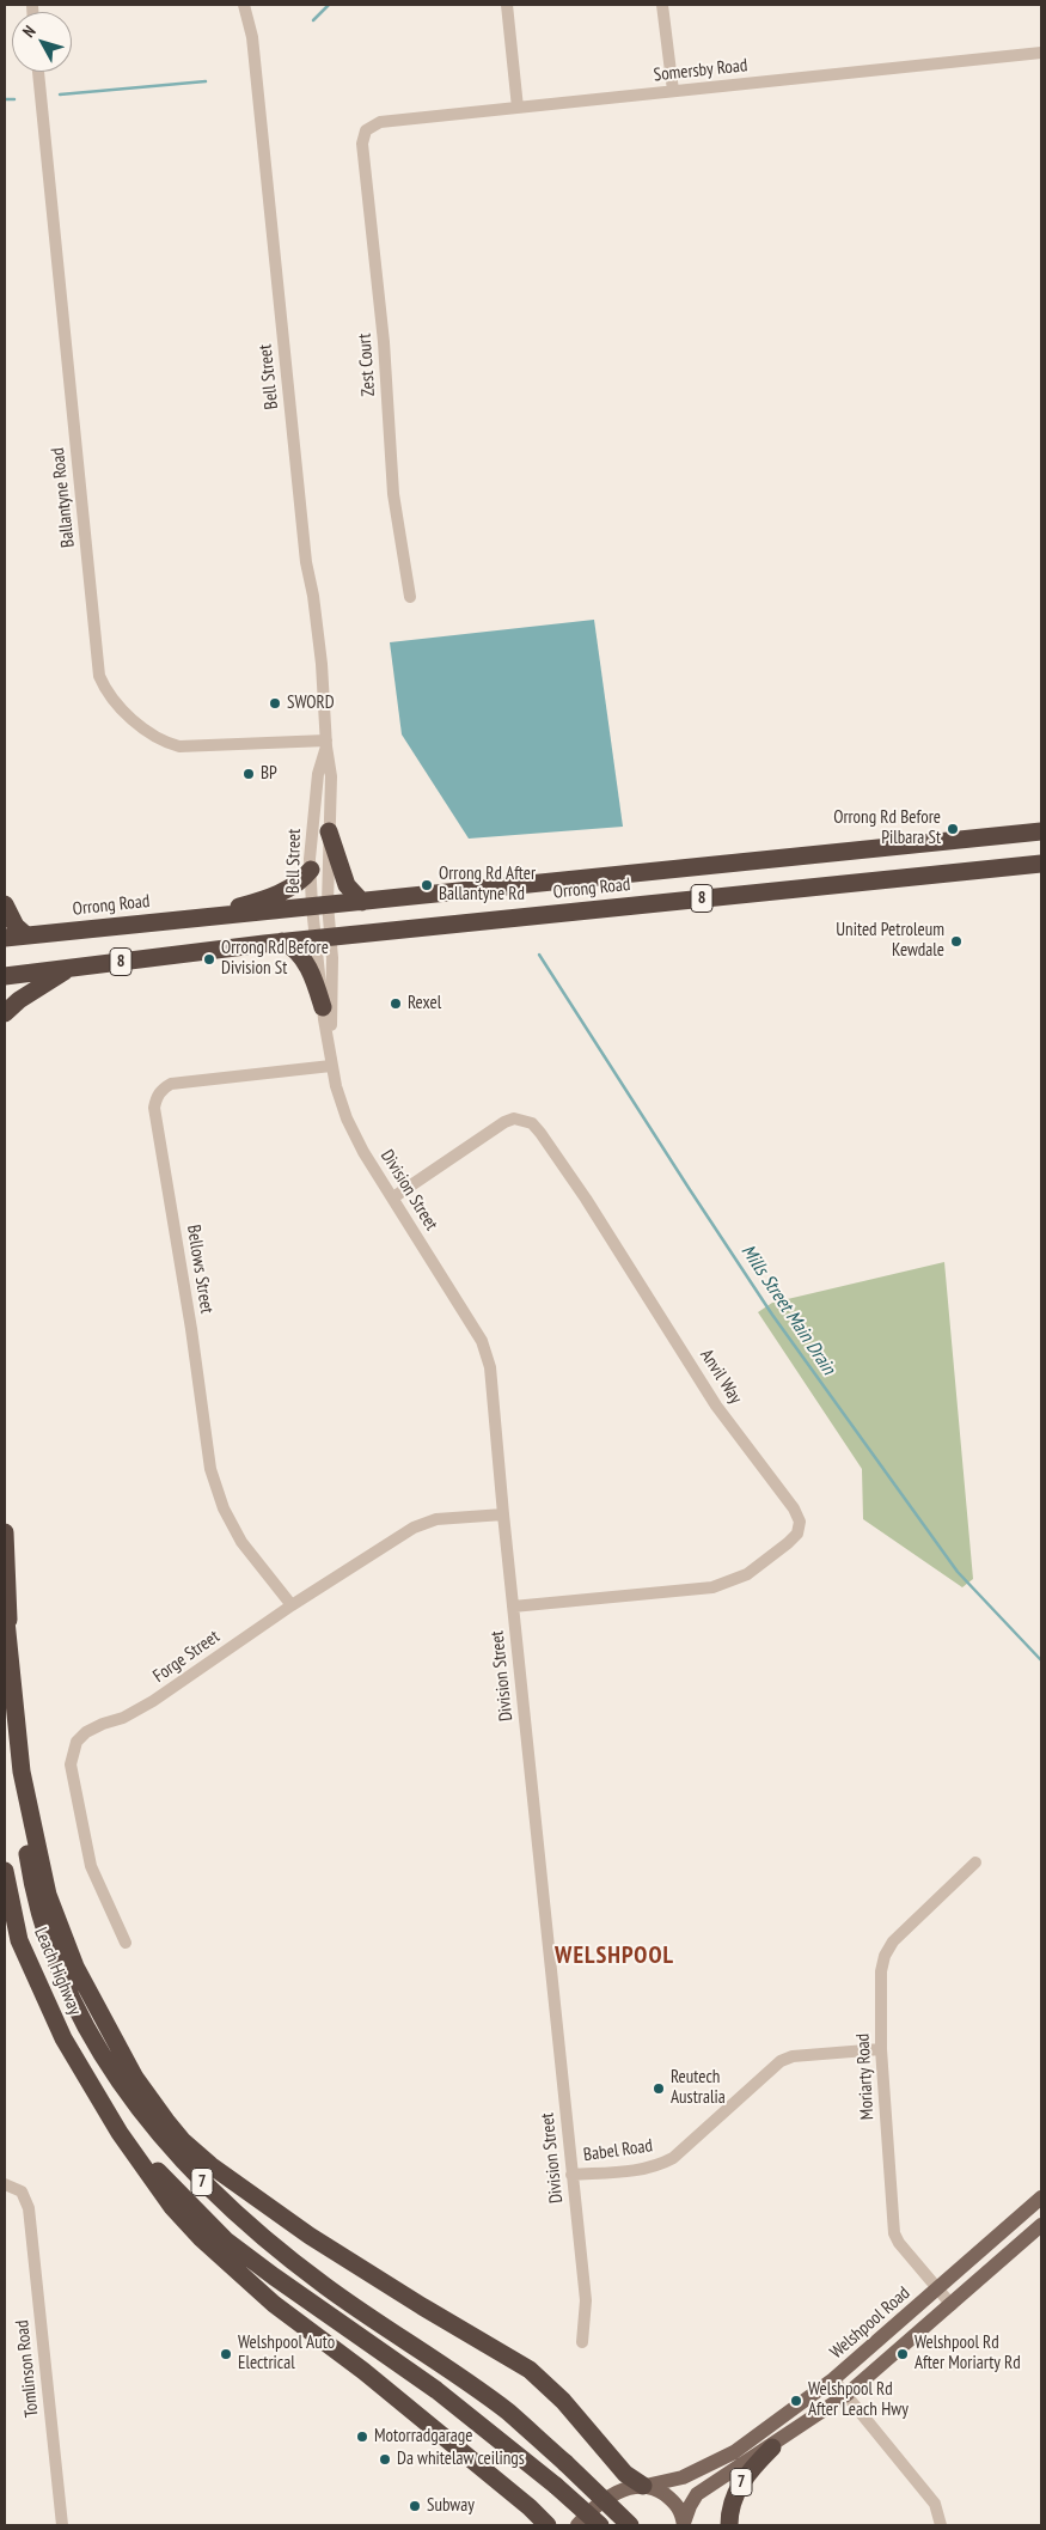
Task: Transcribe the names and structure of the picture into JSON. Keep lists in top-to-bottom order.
{
  "streets": {
    "highway": [
      "Orrong Road",
      "8",
      "Leach Highway",
      "7"
    ],
    "main road": ["Welshpool Road"],
    "street": [
      "Somersby Road",
      "Zest Court",
      "Bell Street",
      "Ballantyne Road",
      "Division Street",
      "Bellows Street",
      "Anvil Way",
      "Forge Street",
      "Moriarty Road",
      "Babel Road",
      "Tomlinson Road"
    ]
  },
  "crossings": [
    ["Somersby Road", "Zest Court"],
    ["Bell Street", "Ballantyne Road"],
    ["Bell Street", "Orrong Road"],
    ["Orrong Road", "Division Street"],
    ["Division Street", "Bellows Street"],
    ["Division Street", "Anvil Way"],
    ["Division Street", "Forge Street"],
    ["Division Street", "Babel Road"],
    ["Bellows Street", "Forge Street"],
    ["Leach Highway", "7"],
    ["Moriarty Road", "Babel Road"],
    ["Moriarty Road", "Welshpool Road"],
    ["7", "Welshpool Road"]
  ],
  "districts": ["WELSHPOOL"],
  "water": ["Mills Street Main Drain"],
  "places": [
    "SWORD",
    "BP",
    "Orrong Rd Before Pilbara St",
    "Orrong Rd After Ballantyne Rd",
    "United Petroleum Kewdale",
    "Orrong Rd Before Division St",
    "Rexel",
    "Reutech Australia",
    "Welshpool Auto Electrical",
    "Welshpool Rd After Moriarty Rd",
    "Welshpool Rd After Leach Hwy",
    "Motorradgarage",
    "Da whitelaw ceilings",
    "Subway"
  ],
  "north": "top left"
}
